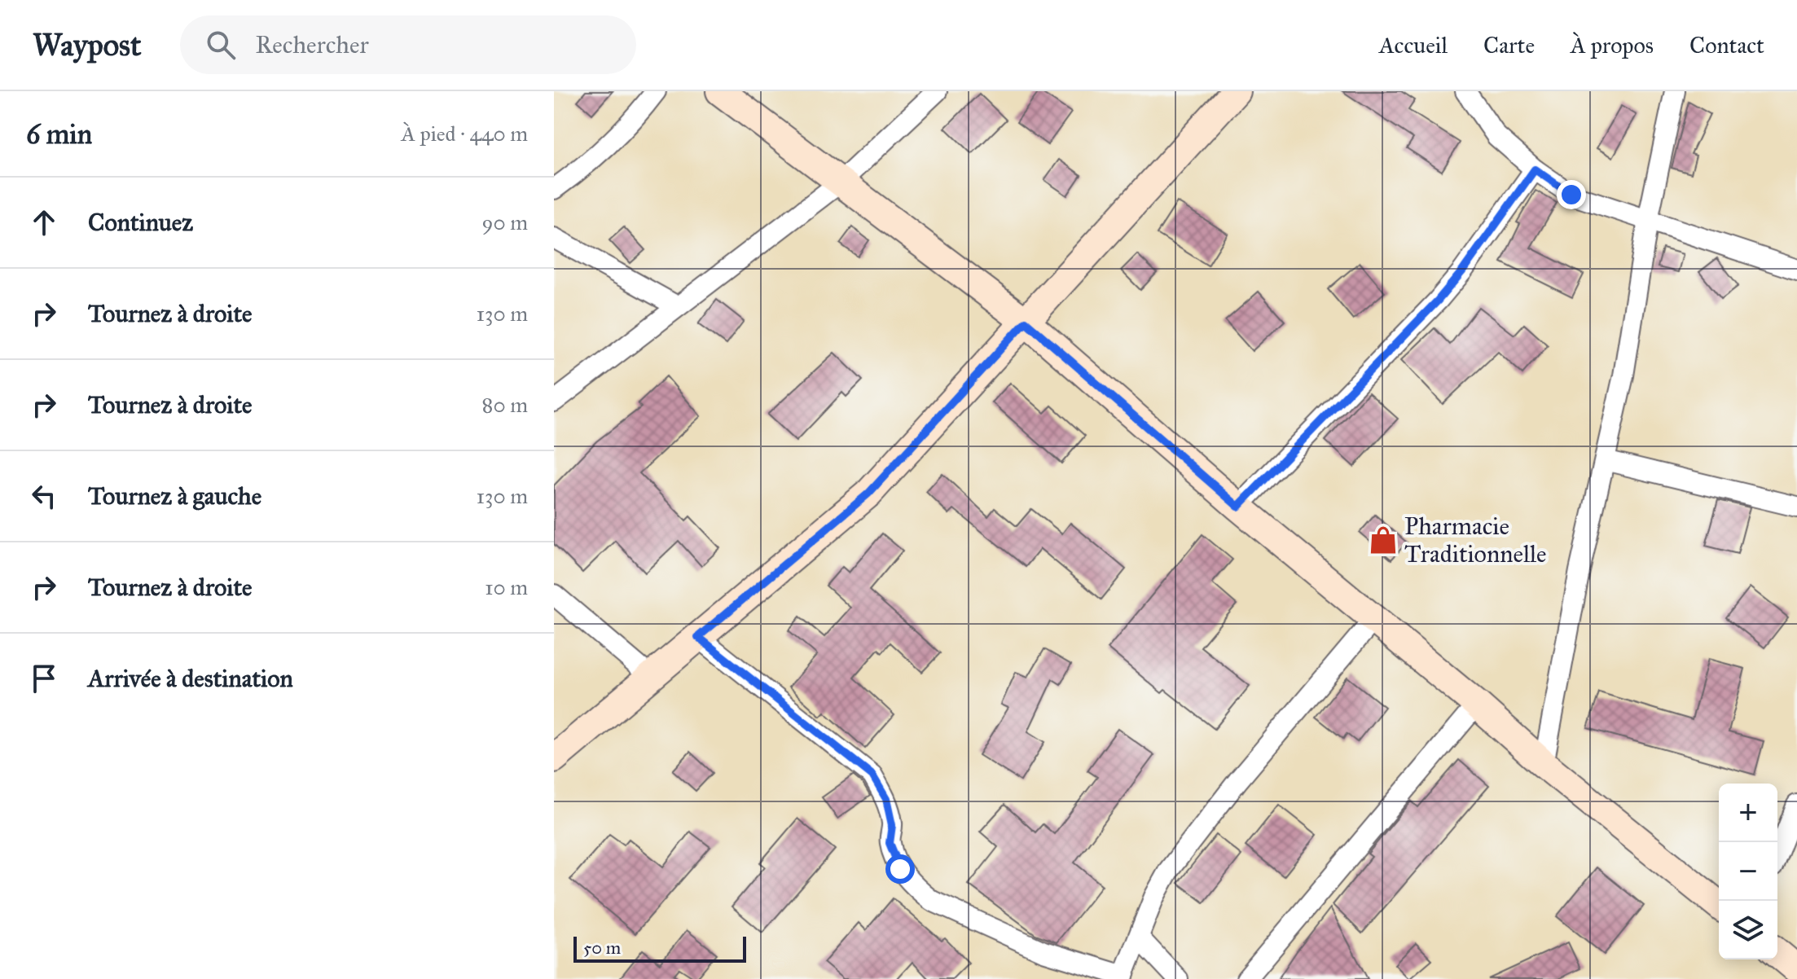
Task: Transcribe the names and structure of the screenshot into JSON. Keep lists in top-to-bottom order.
{
  "places": {
    "shop": ["Pharmacie Traditionnelle"]
  },
  "scale_bar": "50 m",
  "page": {
    "header": "Waypost",
    "search": "Rechercher",
    "nav": [
      "Accueil",
      "Carte",
      "À propos",
      "Contact"
    ],
    "heading": ["6 min", "À pied · 440 m"],
    "list": [
      ["Continuez", "90 m"],
      ["Tournez à droite", "130 m"],
      ["Tournez à droite", "80 m"],
      ["Tournez à gauche", "130 m"],
      ["Tournez à droite", "10 m"],
      "Arrivée à destination"
    ],
    "map_buttons": ["+", "−"],
    "scale": "50 m"
  }
}
